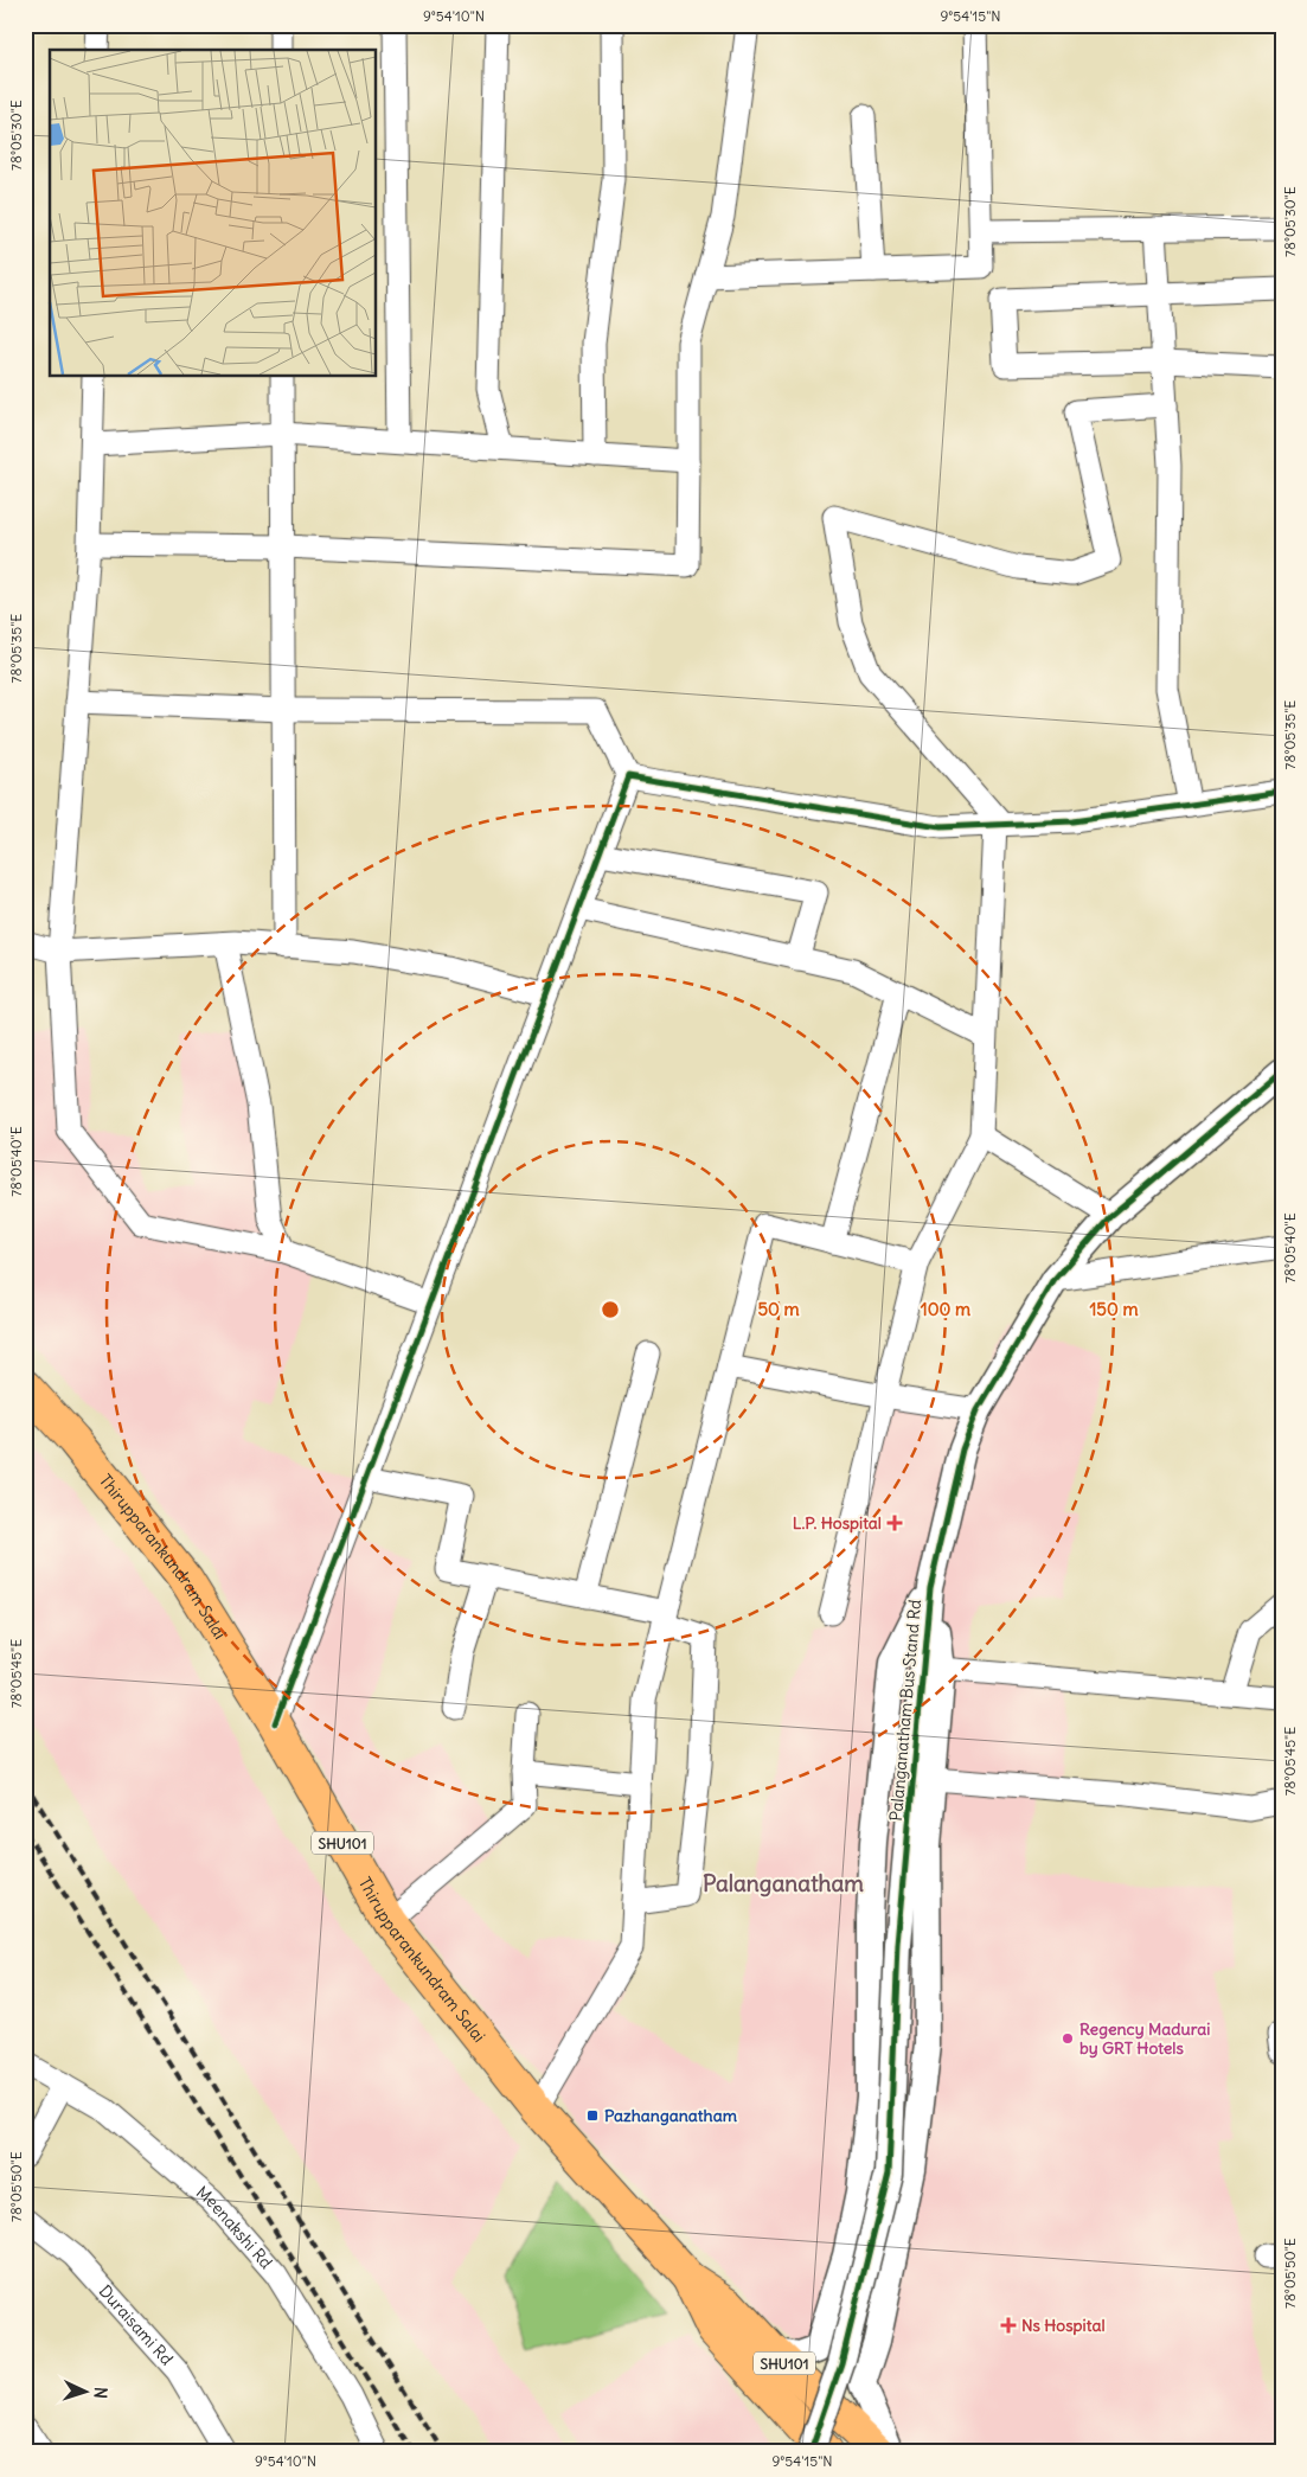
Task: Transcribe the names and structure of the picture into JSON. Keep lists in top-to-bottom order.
{
  "streets": {
    "main road": ["Thirupparankundram Salai", "SHU101"],
    "street": ["Palanganatham Bus Stand Rd", "Meenakshi Rd", "Duraisami Rd"]
  },
  "crossings": [
    ["Thirupparankundram Salai", "Palanganatham Bus Stand Rd"]
  ],
  "districts": ["Palanganatham"],
  "places": {
    "health": ["L.P. Hospital", "Ns Hospital"],
    "other": ["Regency Madurai by GRT Hotels"],
    "transit": ["Pazhanganatham"]
  },
  "north": "right",
  "coordinates": [
    "9°54'10\"N",
    "9°54'15\"N",
    "78°05'30\"E",
    "78°05'35\"E",
    "78°05'40\"E",
    "78°05'45\"E",
    "78°05'50\"E"
  ],
  "rings": ["50 m", "100 m", "150 m"]
}
